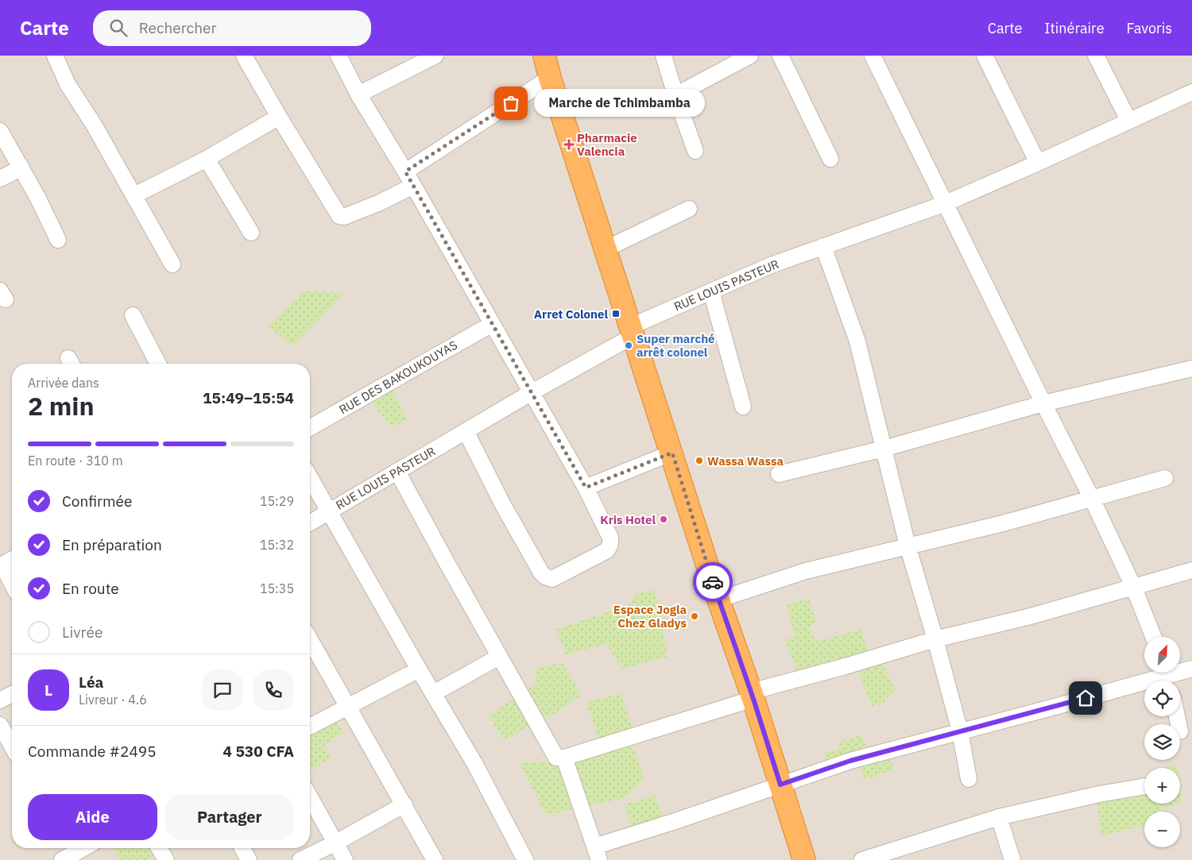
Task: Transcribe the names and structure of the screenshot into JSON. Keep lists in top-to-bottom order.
{
  "streets": {
    "street": ["RUE LOUIS PASTEUR", "RUE DES BAKOUKOUYAS"]
  },
  "places": {
    "other": [
      "Marche de Tchimbamba",
      "Super marché arrêt colonel",
      "Wassa Wassa",
      "Kris Hotel",
      "Espace Jogla Chez Gladys"
    ],
    "health": ["Pharmacie Valencia"],
    "transit": ["Arret Colonel"]
  },
  "north": "top right",
  "page": {
    "header": "Carte",
    "search": "Rechercher",
    "nav": ["Carte", "Itinéraire", "Favoris"],
    "bubble": "Marche de Tchimbamba",
    "heading": ["2 min", "Arrivée dans", "15:49–15:54"],
    "panel": [
      "Léa",
      "Livreur · 4.6",
      "Commande #2495",
      "4 530 CFA"
    ],
    "bar": "En route · 310 m",
    "list": [
      ["Confirmée", "15:29"],
      ["En préparation", "15:32"],
      ["En route", "15:35"],
      "Livrée"
    ],
    "map_buttons": ["+", "−"],
    "round": "L",
    "buttons": ["Aide", "Partager"]
  }
}
